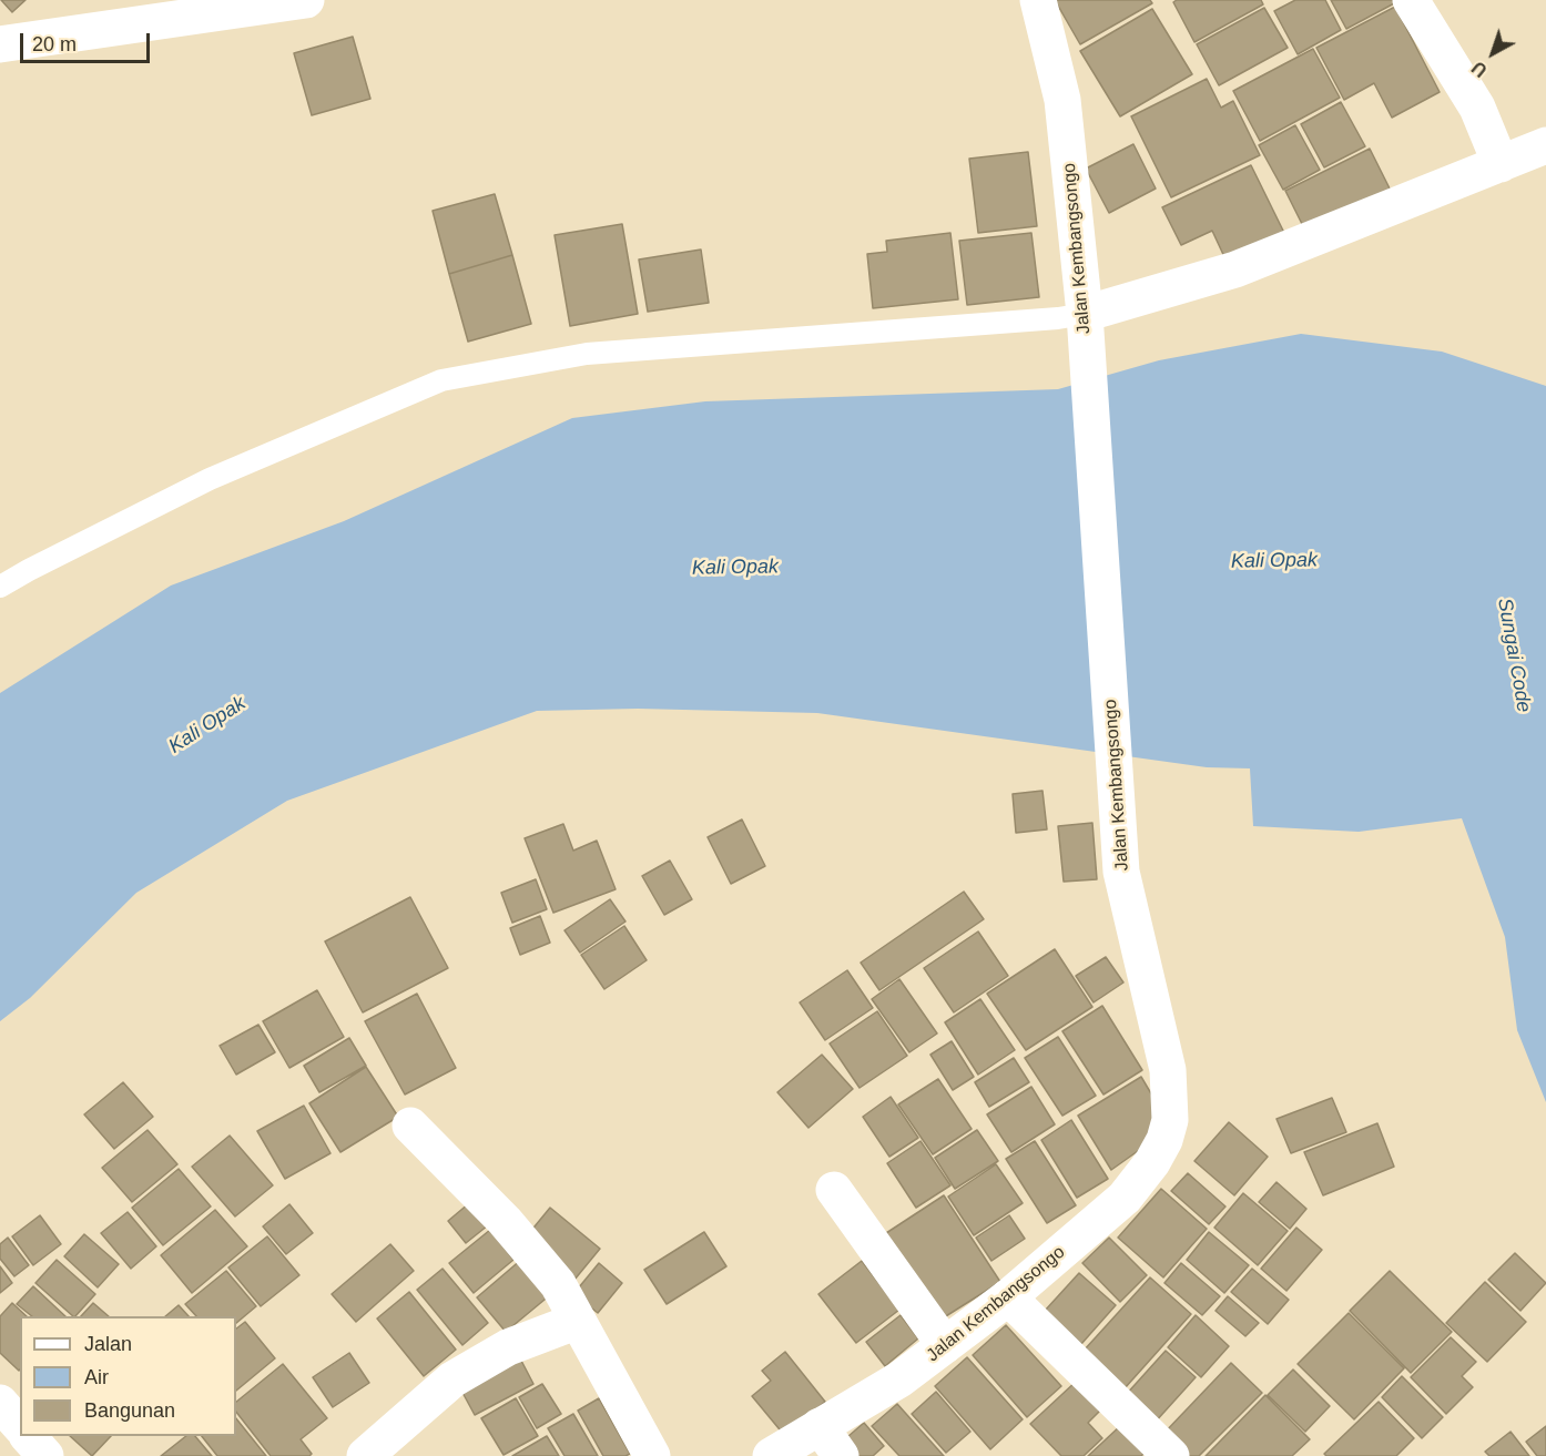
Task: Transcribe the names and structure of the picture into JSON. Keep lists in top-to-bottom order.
{
  "streets": {
    "street": ["Jalan Kembangsongo"]
  },
  "water": ["Kali Opak", "Sungai Code"],
  "legend": ["Jalan", "Air", "Bangunan"],
  "scale_bar": "20 m",
  "north": "bottom left"
}
